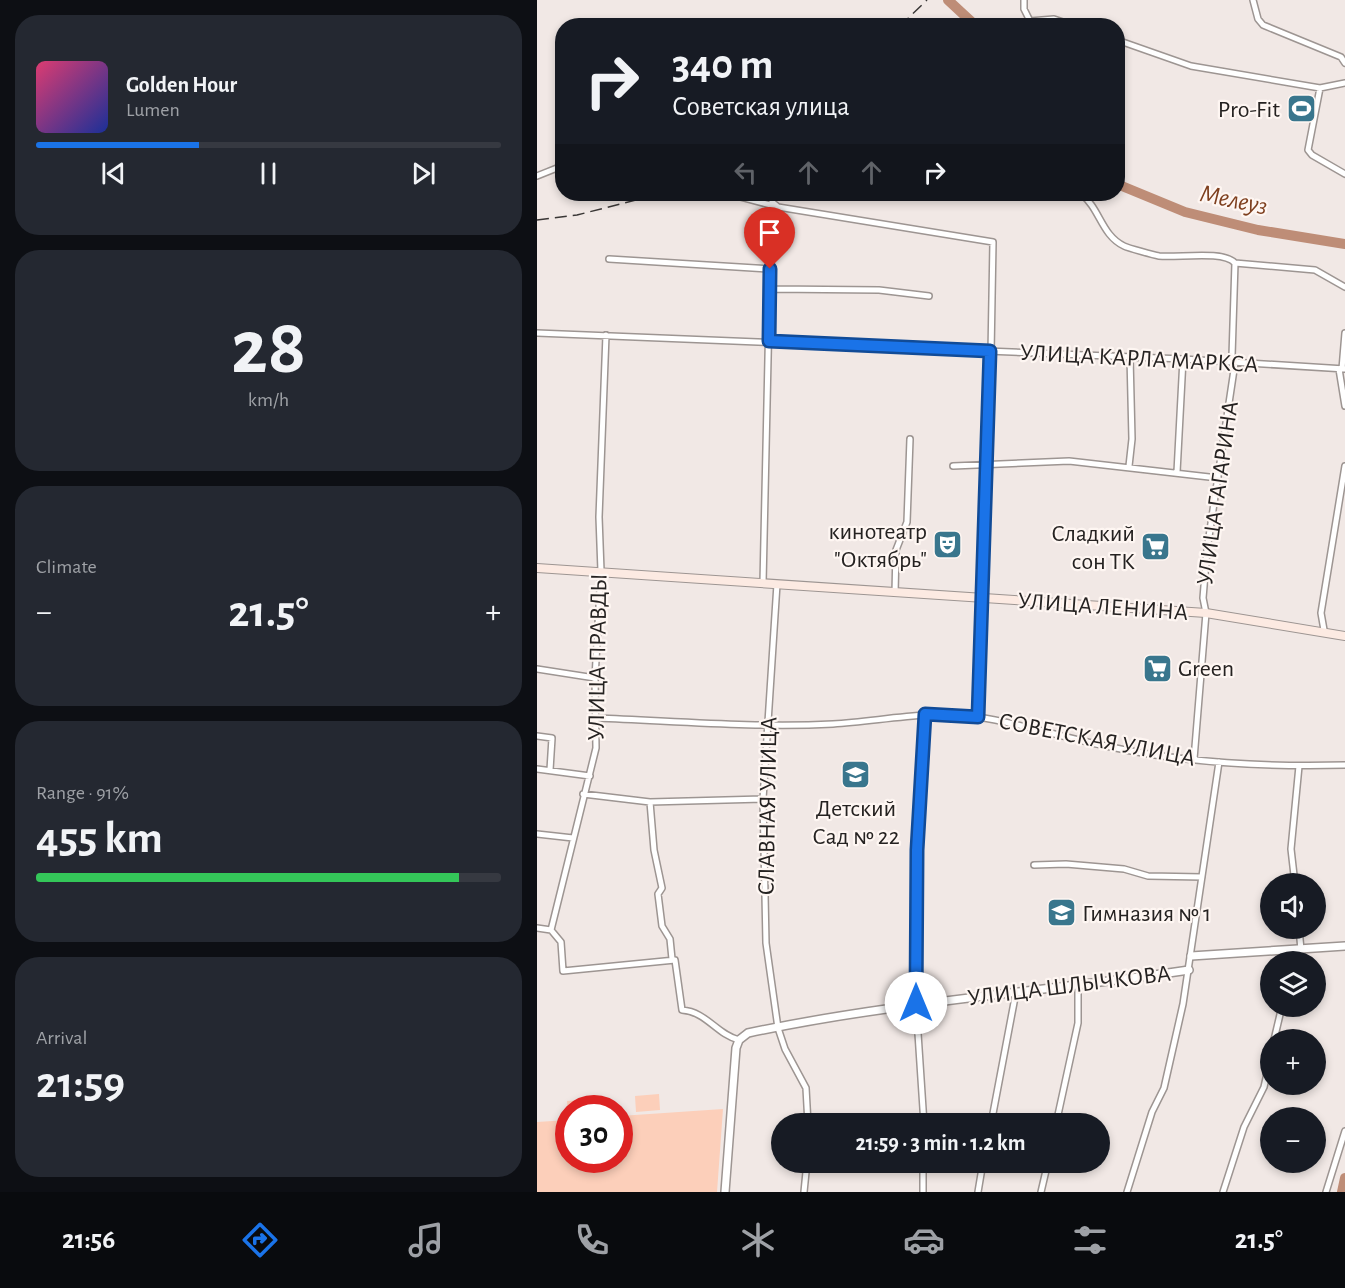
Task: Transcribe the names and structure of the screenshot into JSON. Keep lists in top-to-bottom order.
{
  "streets": {
    "main road": ["УЛИЦА ЛЕНИНА"],
    "street": [
      "УЛИЦА КАРЛА МАРКСА",
      "УЛИЦА ГАГАРИНА",
      "УЛИЦА ПРАВДЫ",
      "СОВЕТСКАЯ УЛИЦА",
      "СЛАВНАЯ УЛИЦА",
      "УЛИЦА ШЛЫЧКОВА"
    ]
  },
  "crossings": [
    ["УЛИЦА КАРЛА МАРКСА", "УЛИЦА ГАГАРИНА"],
    ["УЛИЦА КАРЛА МАРКСА", "УЛИЦА ПРАВДЫ"],
    ["УЛИЦА ГАГАРИНА", "УЛИЦА ЛЕНИНА"],
    ["УЛИЦА ГАГАРИНА", "СОВЕТСКАЯ УЛИЦА"],
    ["УЛИЦА ЛЕНИНА", "УЛИЦА ПРАВДЫ"],
    ["УЛИЦА ЛЕНИНА", "СЛАВНАЯ УЛИЦА"],
    ["УЛИЦА ПРАВДЫ", "СОВЕТСКАЯ УЛИЦА"],
    ["СОВЕТСКАЯ УЛИЦА", "СЛАВНАЯ УЛИЦА"],
    ["СЛАВНАЯ УЛИЦА", "УЛИЦА ШЛЫЧКОВА"]
  ],
  "water": ["Мелеуз"],
  "places": {
    "sports": ["Pro-Fit"],
    "theatre": ["кинотеатр \"Октябрь\""],
    "supermarket": ["Сладкий сон ТК", "Green"],
    "school or university": ["Детский Сад № 22", "Гимназия № 1"]
  },
  "page": {
    "turn": ["340 m", "Советская улица"],
    "song": ["Golden Hour", "Lumen"],
    "tile": [
      ["28", "km/h"],
      "Climate",
      ["Range · 91%", "455 km"],
      ["Arrival", "21:59"]
    ],
    "heat": ["−", "21.5°", "+"],
    "map_buttons": ["+", "−"],
    "limit": "30",
    "trip": "21:59 · 3 min · 1.2 km",
    "tabs": ["21:56", "21.5°"]
  }
}
